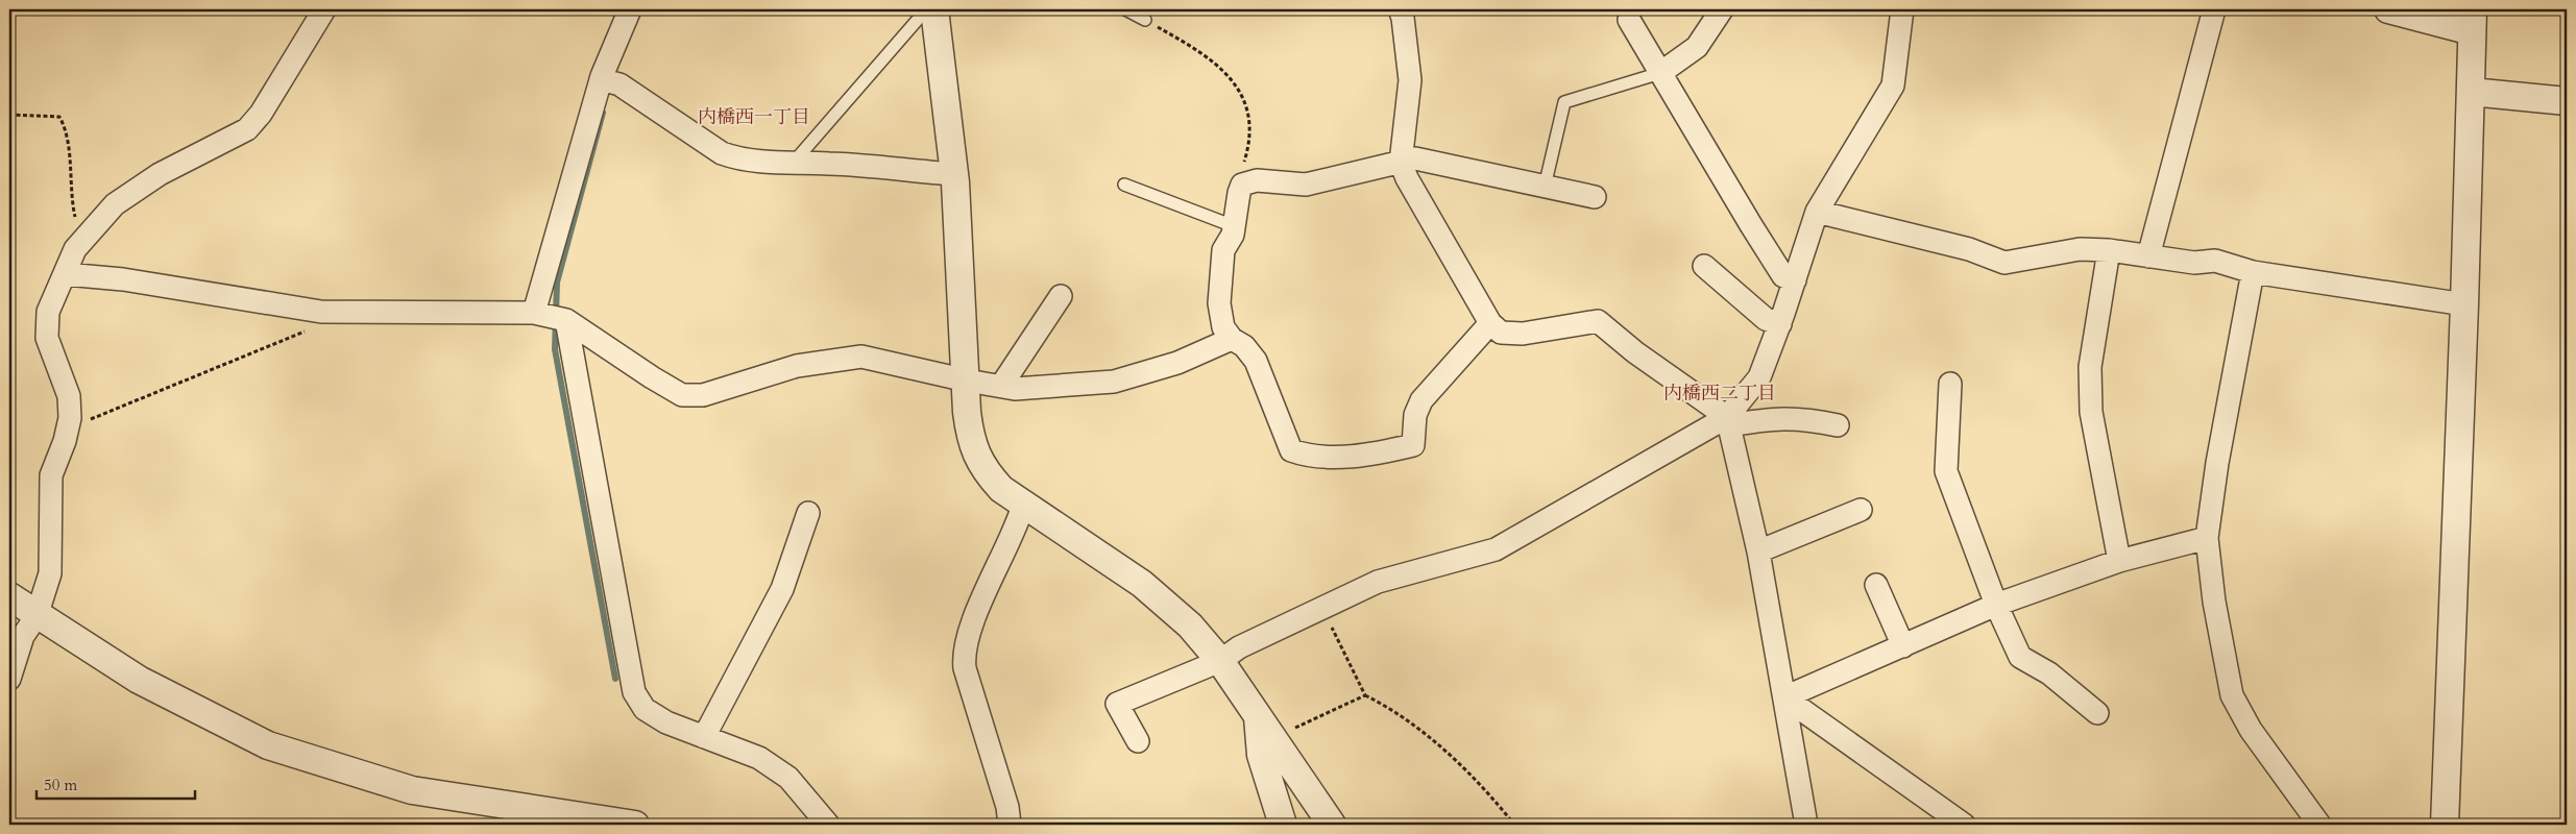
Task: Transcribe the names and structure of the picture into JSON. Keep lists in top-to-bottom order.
{
  "districts": ["内橋西一丁目", "内橋西二丁目"],
  "scale_bar": "50 m"
}
